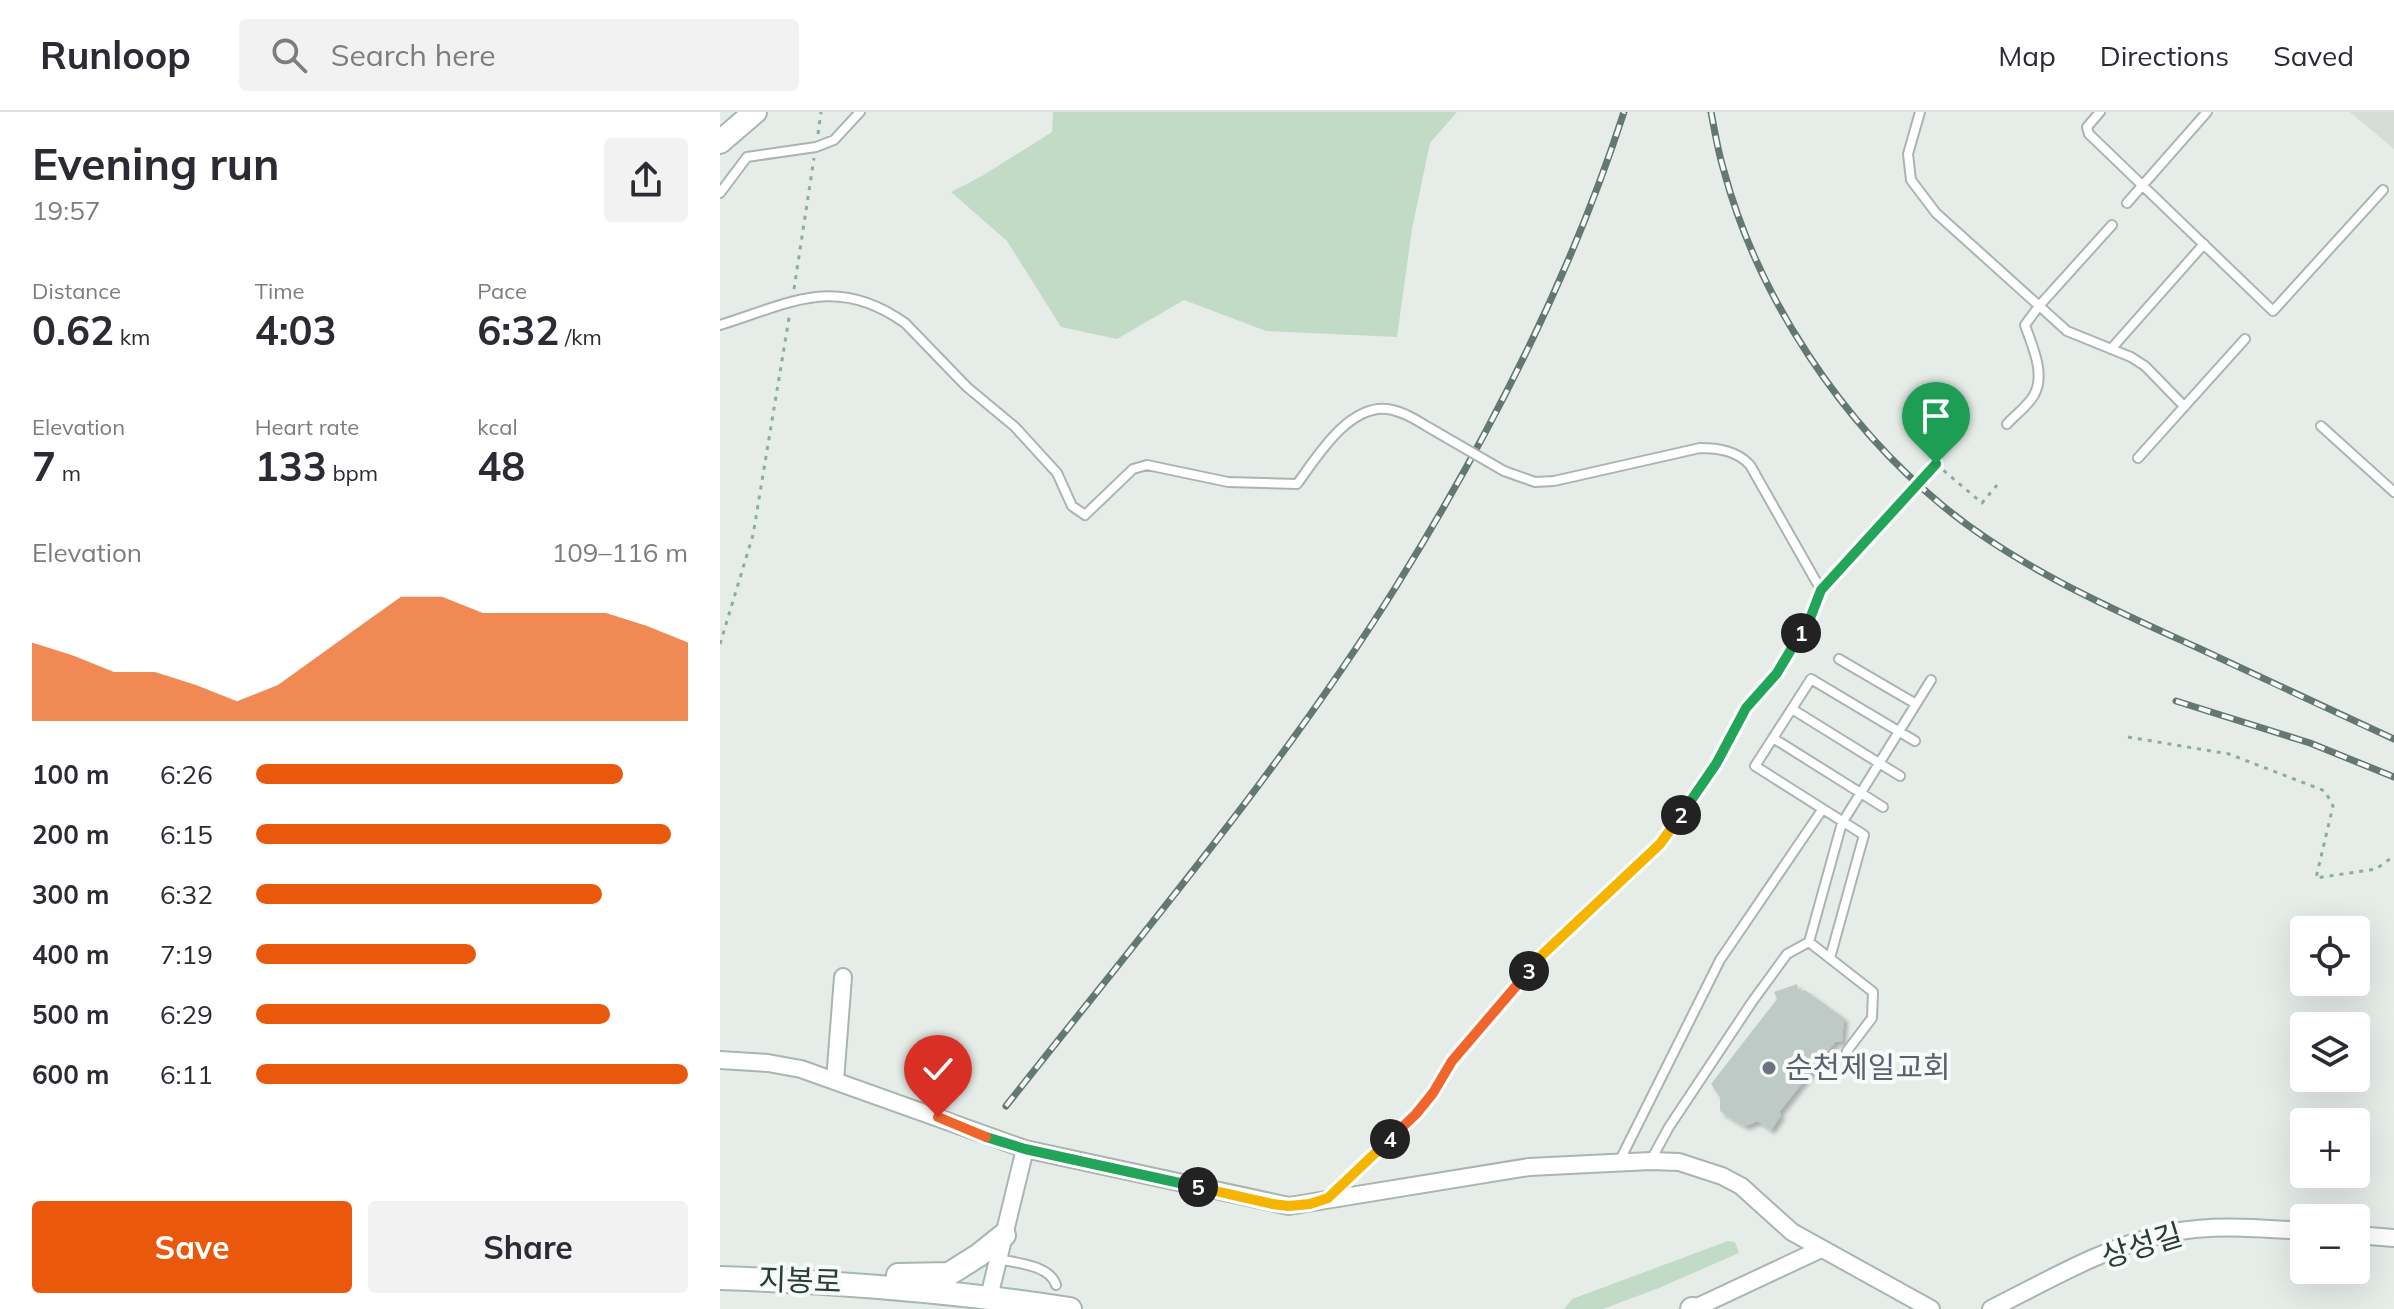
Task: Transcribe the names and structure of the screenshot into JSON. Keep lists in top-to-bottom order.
{
  "streets": {
    "main road": ["지봉로"],
    "street": ["상성길"]
  },
  "places": ["순천제일교회"],
  "page": {
    "header": "Runloop",
    "search": "Search here",
    "nav": ["Map", "Directions", "Saved"],
    "heading": ["Evening run", "19:57"],
    "stats": [
      ["Distance", "0.62 km"],
      ["Time", "4:03"],
      ["Pace", "6:32 /km"],
      ["Elevation", "7 m"],
      ["Heart rate", "133 bpm"],
      ["kcal", "48"]
    ],
    "chart": ["Elevation", "109–116 m"],
    "pins": [
      "1",
      "2",
      "3",
      "4",
      "5"
    ],
    "list": [
      {
        "name": "100 m",
        "note": "6:26"
      },
      {
        "name": "200 m",
        "note": "6:15"
      },
      {
        "name": "300 m",
        "note": "6:32"
      },
      {
        "name": "400 m",
        "note": "7:19"
      },
      {
        "name": "500 m",
        "note": "6:29"
      },
      {
        "name": "600 m",
        "note": "6:11"
      }
    ],
    "map_buttons": ["+", "−"],
    "buttons": ["Save", "Share"]
  }
}
